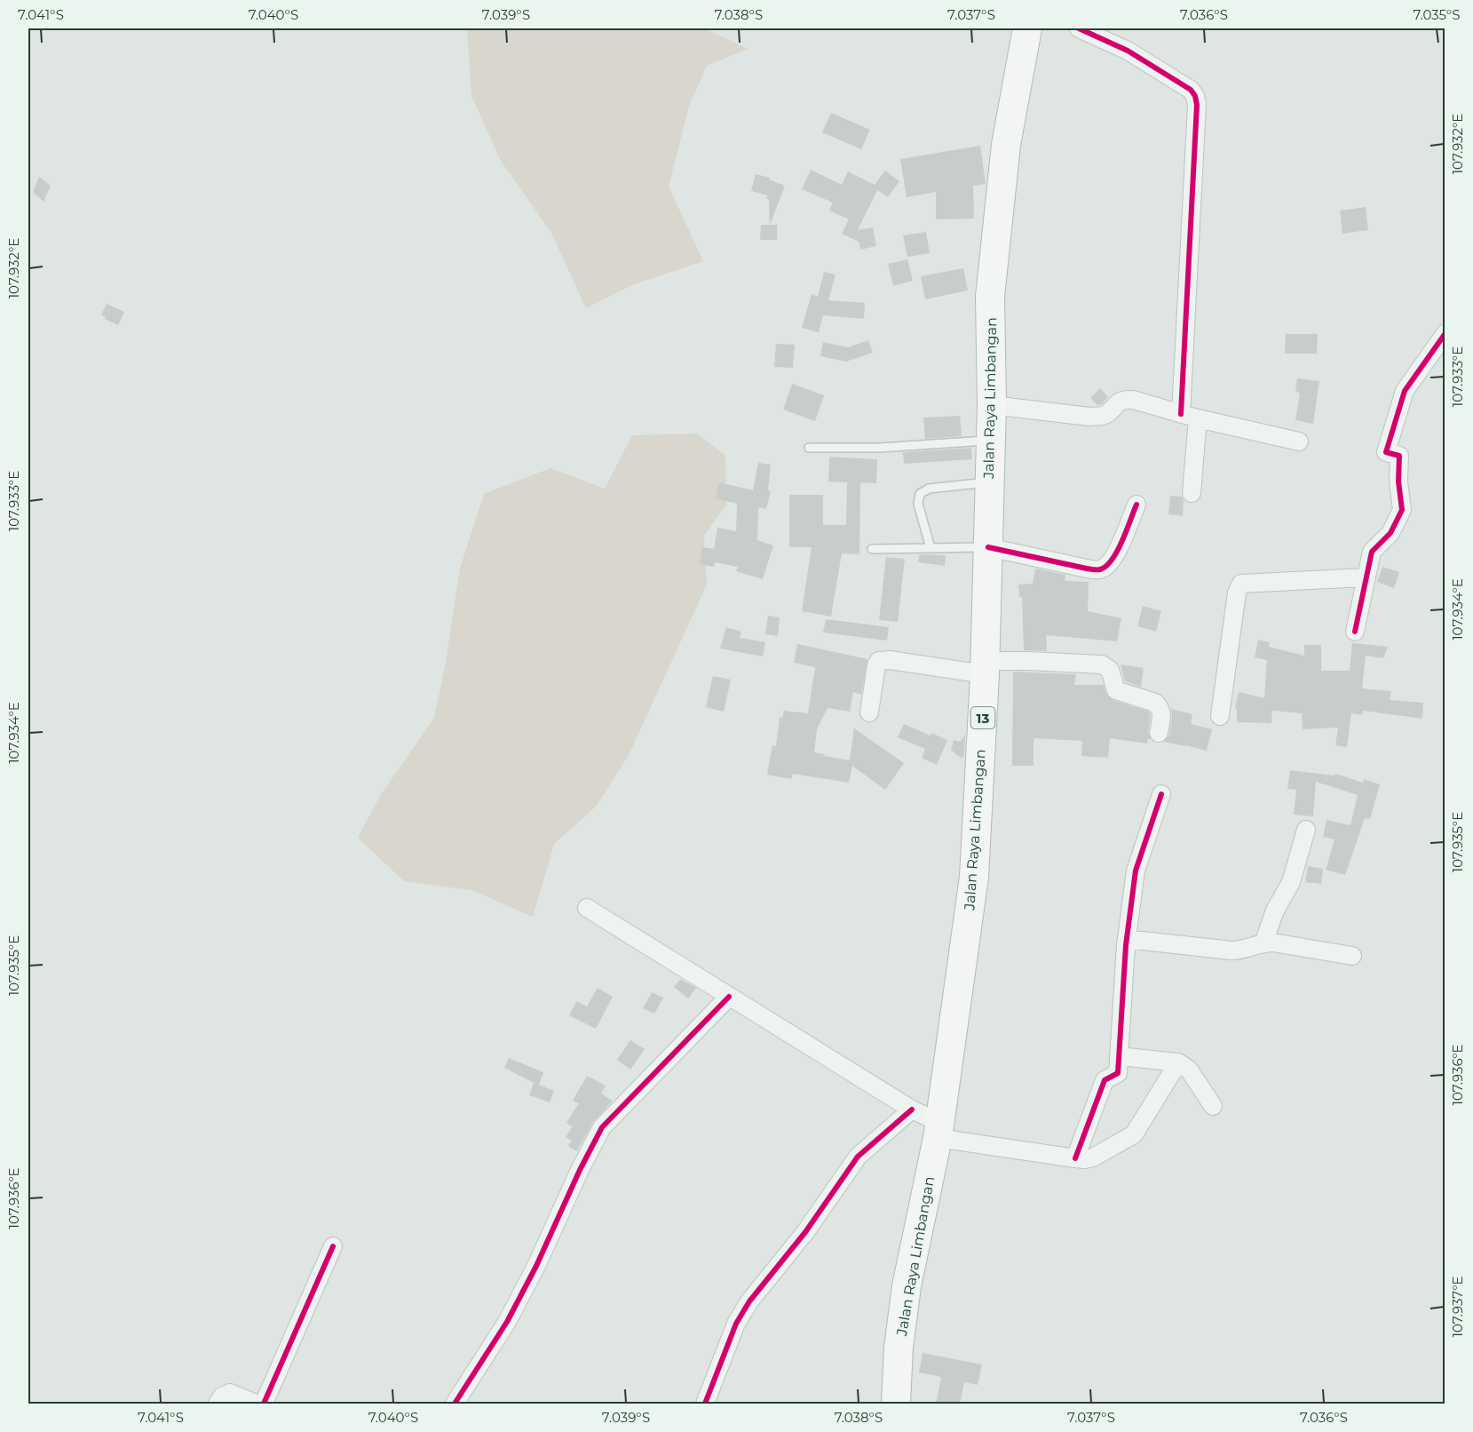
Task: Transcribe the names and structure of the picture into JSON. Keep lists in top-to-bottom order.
{
  "streets": {
    "highway": ["Jalan Raya Limbangan", "13"]
  },
  "coordinates": [
    "7.041°S",
    "7.040°S",
    "7.039°S",
    "7.038°S",
    "7.037°S",
    "7.036°S",
    "7.035°S",
    "107.932°E",
    "107.933°E",
    "107.934°E",
    "107.935°E",
    "107.936°E",
    "107.937°E"
  ]
}
